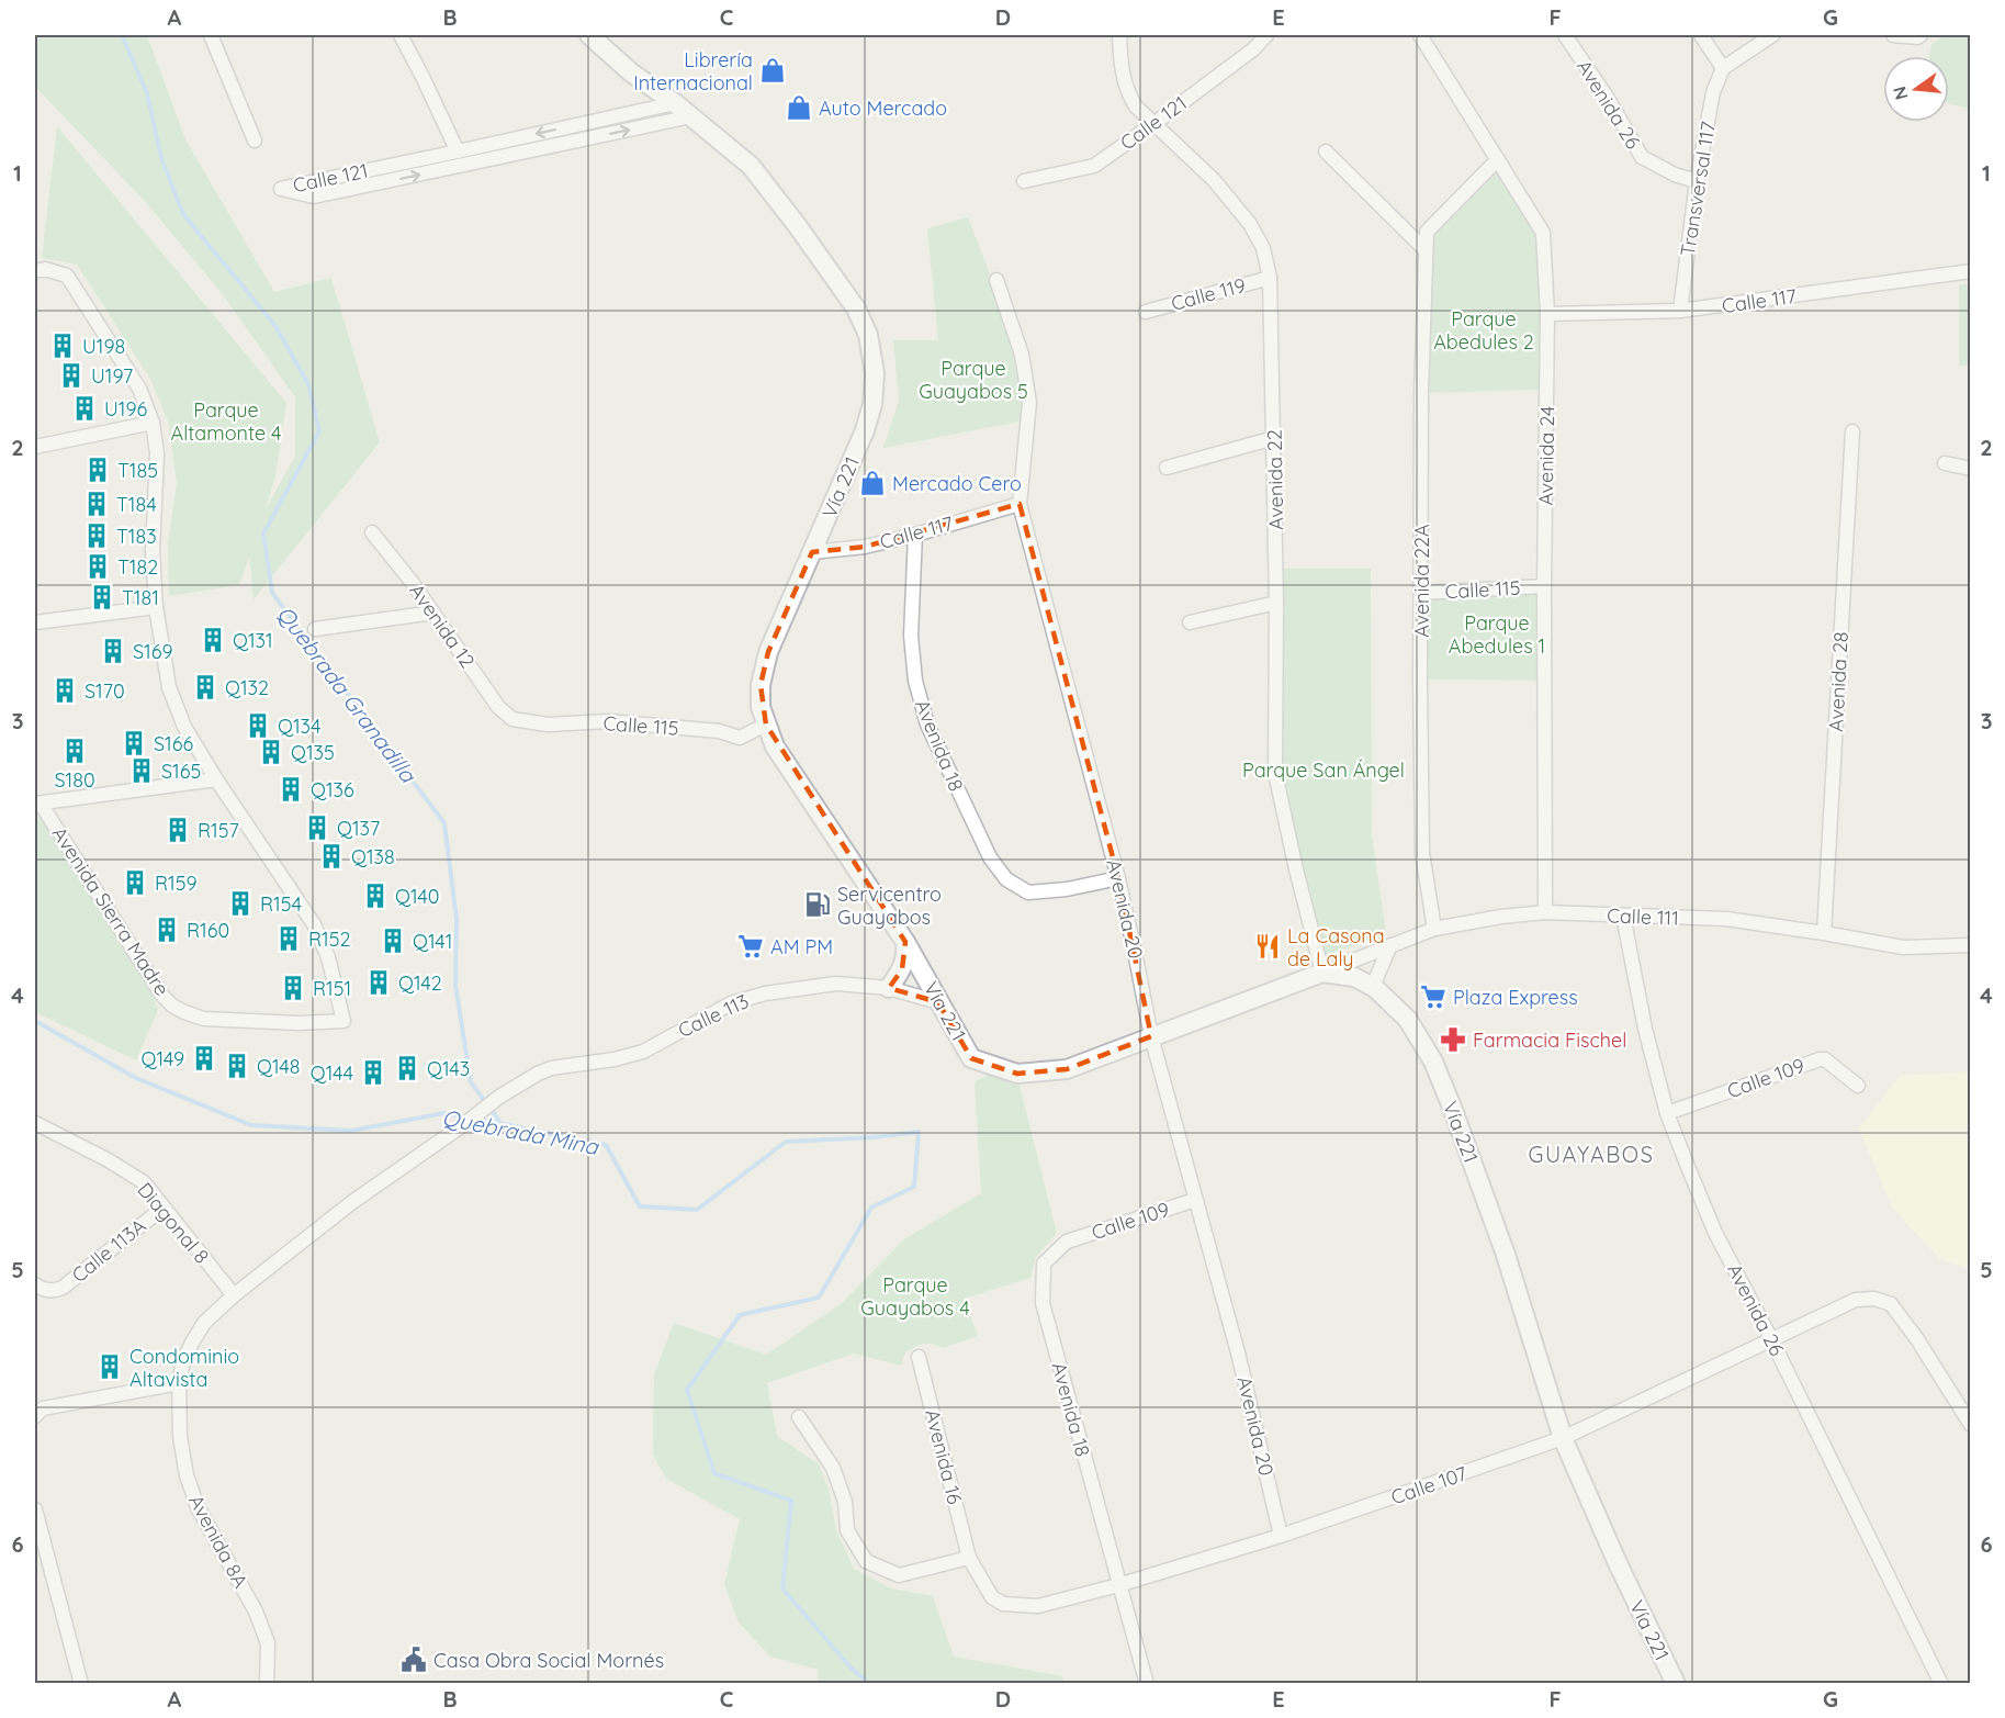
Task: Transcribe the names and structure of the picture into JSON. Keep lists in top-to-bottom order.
{
  "streets": {
    "main road": ["Vía 221"],
    "street": [
      "Avenida 26",
      "Calle 121",
      "Transversal 117",
      "Calle 119",
      "Calle 117",
      "Avenida 24",
      "Avenida 22",
      "Avenida 22A",
      "Calle 115",
      "Avenida 12",
      "Avenida 28",
      "Avenida 18",
      "Avenida 20",
      "Avenida Sierra Madre",
      "Calle 111",
      "Calle 113",
      "Calle 109",
      "Diagonal 8",
      "Calle 113A",
      "Avenida 16",
      "Calle 107",
      "Avenida 8A"
    ]
  },
  "crossings": [
    ["Avenida 26", "Transversal 117"],
    ["Avenida 26", "Calle 111"],
    ["Avenida 26", "Calle 109"],
    ["Avenida 26", "Calle 107"],
    ["Calle 121", "Avenida 22"],
    ["Calle 121", "Vía 221"],
    ["Transversal 117", "Calle 117"],
    ["Calle 119", "Avenida 22"],
    ["Calle 117", "Avenida 24"],
    ["Calle 117", "Vía 221"],
    ["Calle 117", "Avenida 18"],
    ["Calle 117", "Avenida 20"],
    ["Avenida 24", "Avenida 22A"],
    ["Avenida 24", "Calle 115"],
    ["Avenida 24", "Calle 111"],
    ["Avenida 22", "Vía 221"],
    ["Avenida 22", "Calle 111"],
    ["Vía 221", "Calle 115"],
    ["Vía 221", "Avenida 20"],
    ["Vía 221", "Calle 111"],
    ["Vía 221", "Calle 113"],
    ["Vía 221", "Calle 107"],
    ["Avenida 22A", "Calle 115"],
    ["Avenida 22A", "Calle 111"],
    ["Calle 115", "Avenida 12"],
    ["Avenida 28", "Calle 111"],
    ["Avenida 18", "Avenida 20"],
    ["Avenida 18", "Calle 109"],
    ["Avenida 18", "Calle 107"],
    ["Avenida 20", "Calle 109"],
    ["Avenida 20", "Calle 107"],
    ["Calle 113", "Diagonal 8"],
    ["Calle 113", "Avenida 8A"],
    ["Diagonal 8", "Calle 113A"],
    ["Diagonal 8", "Avenida 8A"],
    ["Avenida 16", "Calle 107"]
  ],
  "districts": ["GUAYABOS"],
  "water": ["Quebrada Granadilla", "Quebrada Mina"],
  "parks": [
    "Parque Abedules 2",
    "Parque Guayabos 5",
    "Parque Altamonte 4",
    "Parque Abedules 1",
    "Parque San Ángel",
    "Parque Guayabos 4"
  ],
  "places": {
    "shop": ["Librería Internacional", "Auto Mercado", "Mercado Cero"],
    "building": [
      "U198",
      "U197",
      "U196",
      "T185",
      "T184",
      "T183",
      "T182",
      "T181",
      "Q131",
      "S169",
      "Q132",
      "S170",
      "Q134",
      "S166",
      "S180",
      "Q135",
      "S165",
      "Q136",
      "Q137",
      "R157",
      "Q138",
      "R159",
      "Q140",
      "R154",
      "R160",
      "R152",
      "Q141",
      "Q142",
      "R151",
      "Q149",
      "Q148",
      "Q143",
      "Q144",
      "Condominio Altavista"
    ],
    "fuel station": ["Servicentro Guayabos"],
    "supermarket": ["AM PM", "Plaza Express"],
    "restaurant": ["La Casona de Laly"],
    "pharmacy": ["Farmacia Fischel"],
    "public building": ["Casa Obra Social Mornés"]
  },
  "north": "left",
  "grid": {
    "columns": [
      "A",
      "B",
      "C",
      "D",
      "E",
      "F",
      "G"
    ],
    "rows": [
      "1",
      "2",
      "3",
      "4",
      "5",
      "6"
    ]
  }
}
